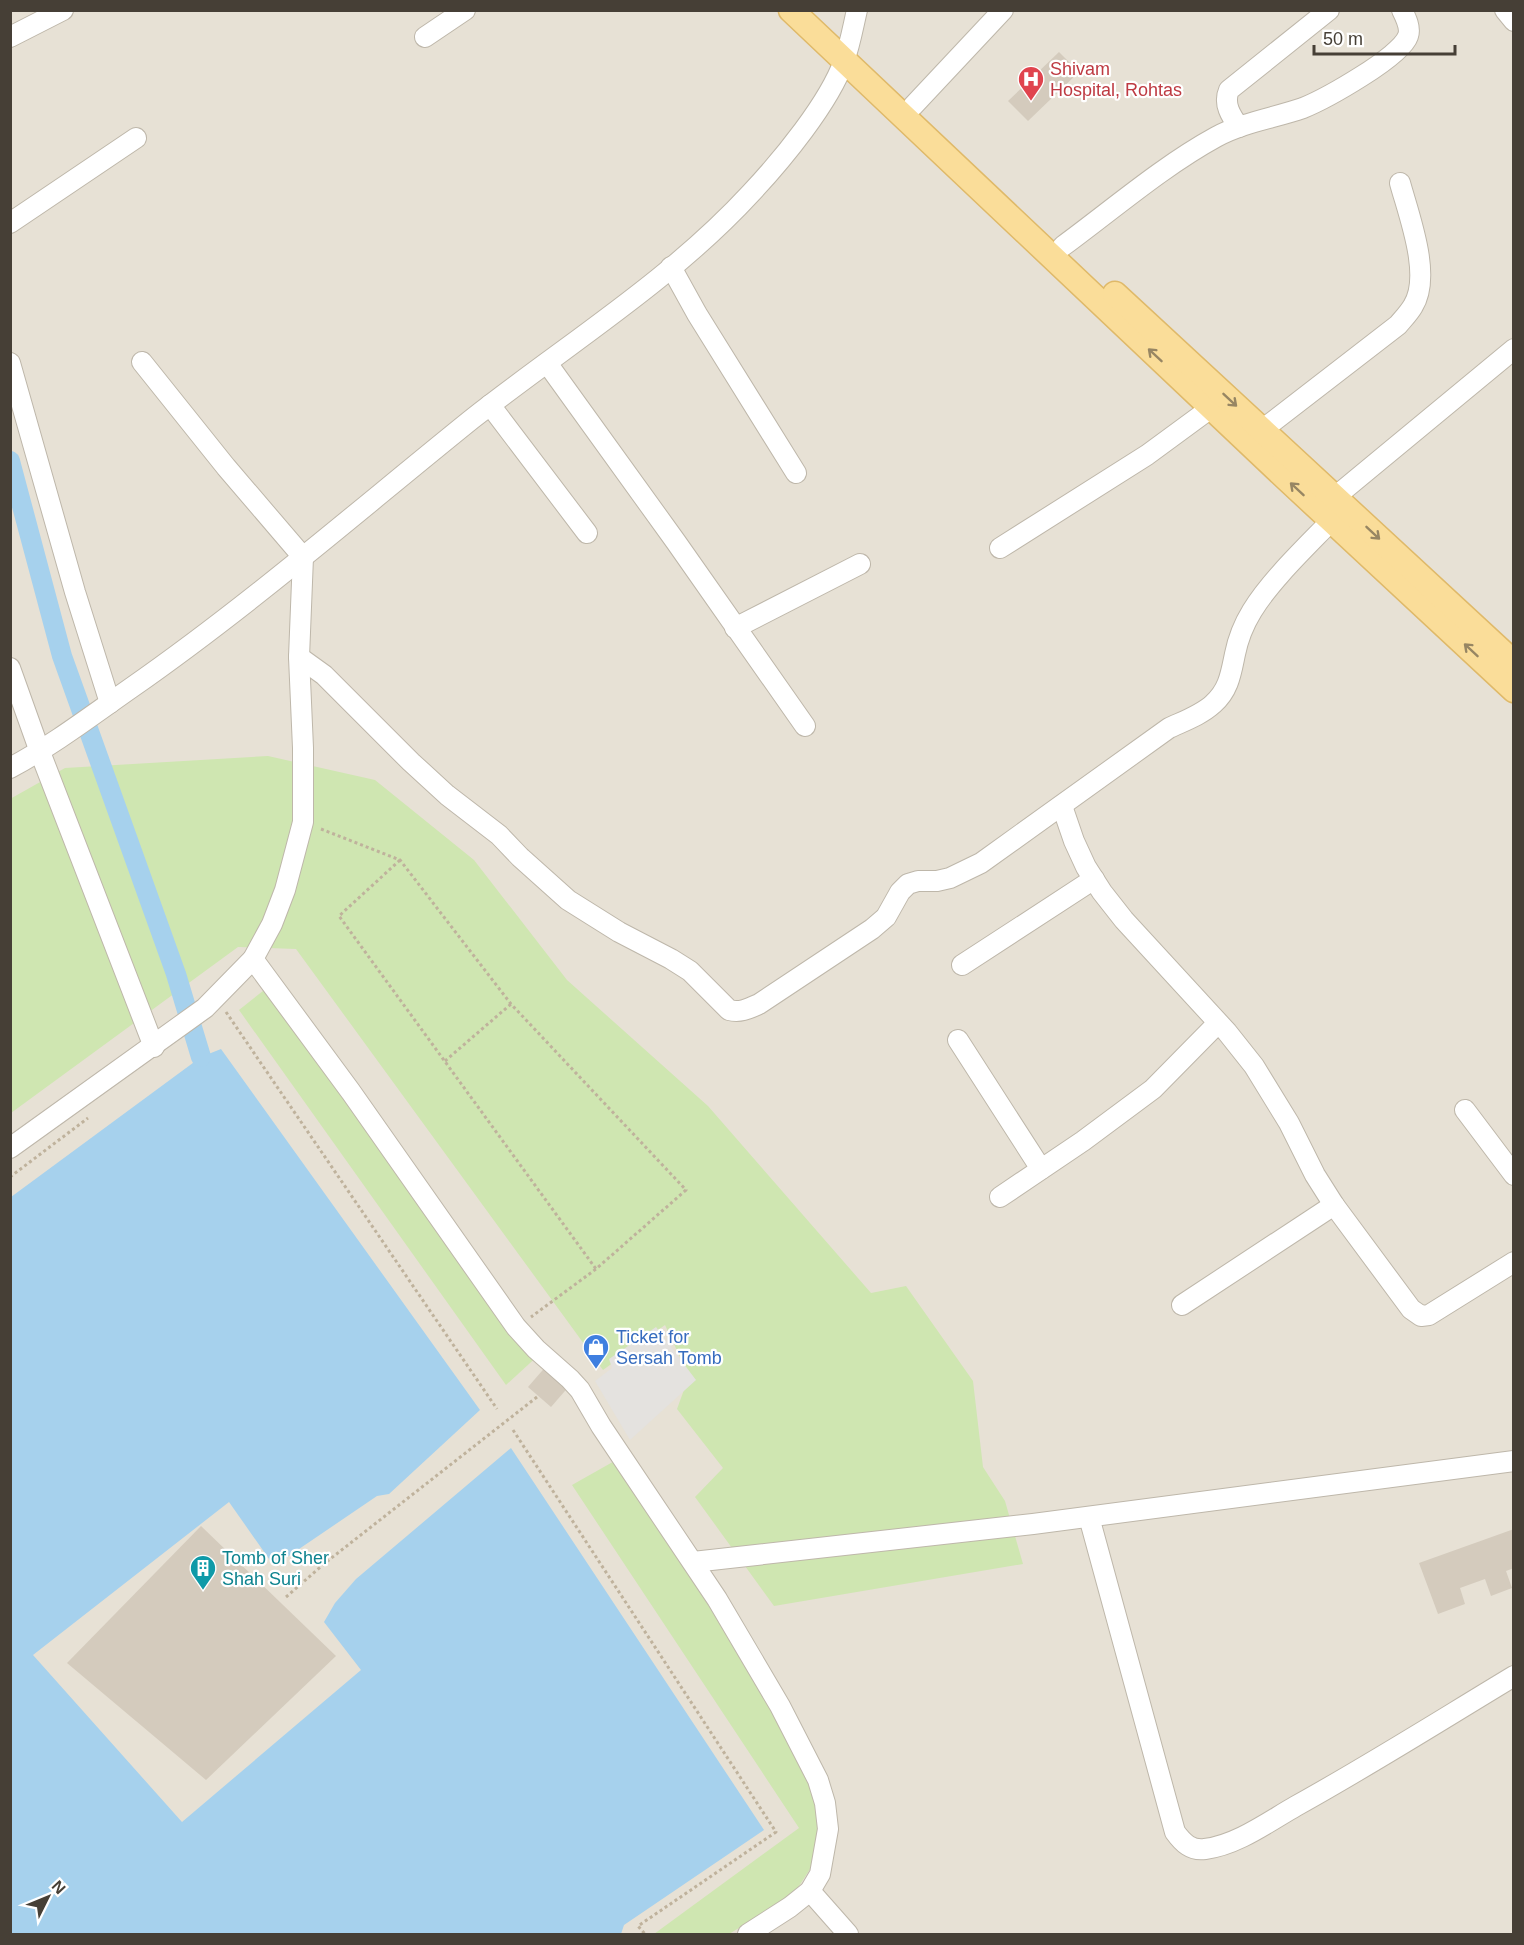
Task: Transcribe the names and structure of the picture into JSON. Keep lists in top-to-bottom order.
{
  "places": {
    "hospital": ["Shivam Hospital, Rohtas"],
    "shop": ["Ticket for Sersah Tomb"],
    "building": ["Tomb of Sher Shah Suri"]
  },
  "scale_bar": "50 m",
  "north": "top right"
}
